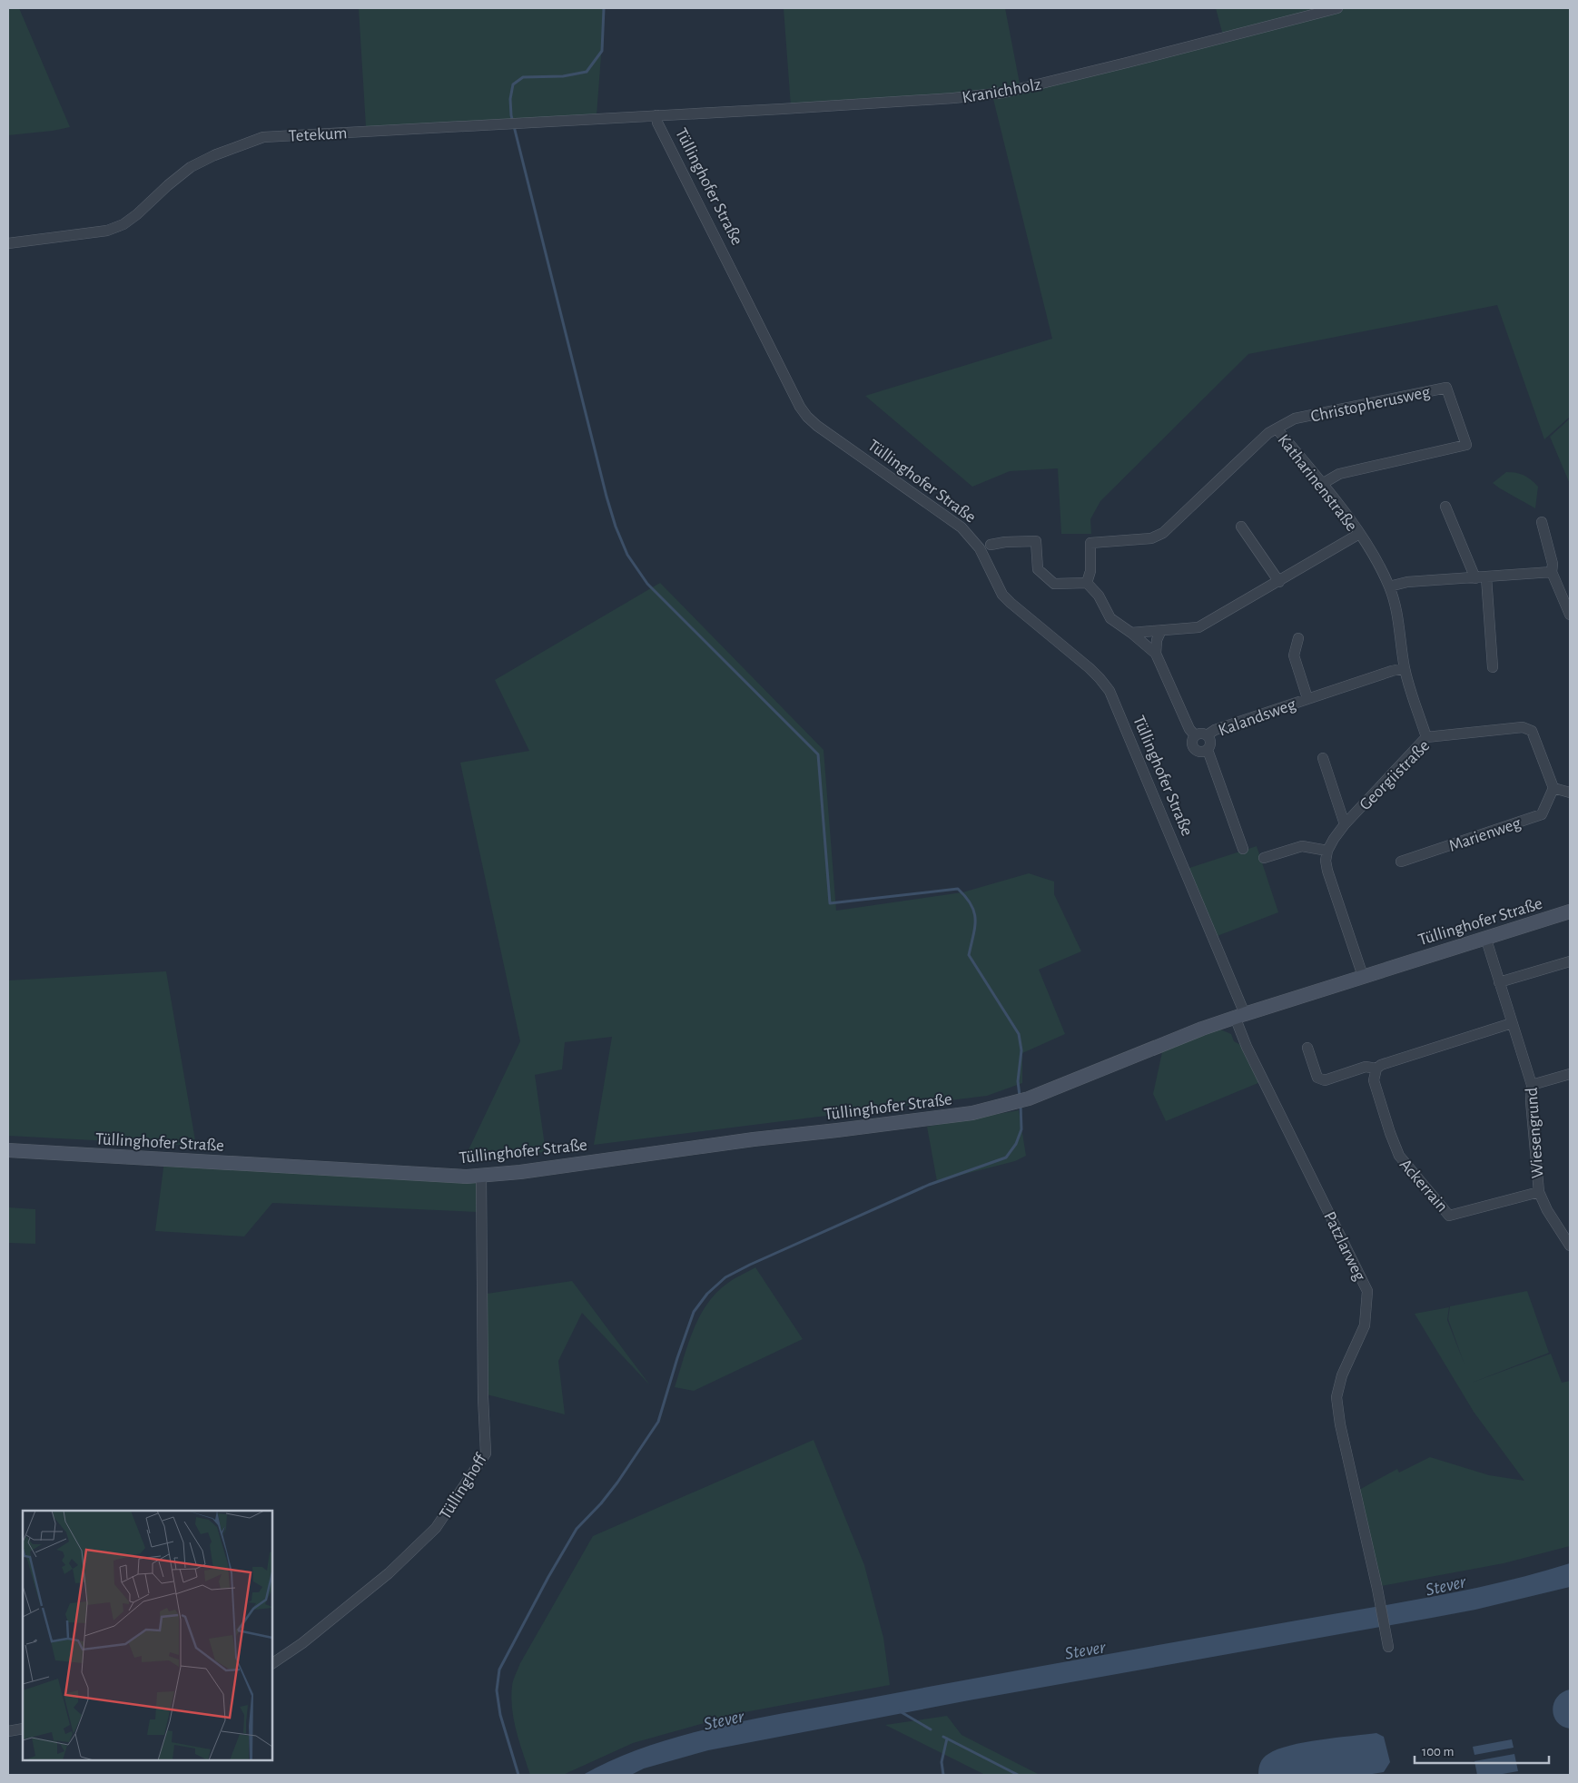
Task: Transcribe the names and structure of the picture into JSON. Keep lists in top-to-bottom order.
{
  "streets": {
    "main road": ["Tüllinghofer Straße"],
    "street": [
      "Kranichholz",
      "Tetekum",
      "Christopherusweg",
      "Katharinenstraße",
      "Kalandsweg",
      "Georgiistraße",
      "Marienweg",
      "Wiesengrund",
      "Ackerrain",
      "Patzlarweg",
      "Tüllinghoff"
    ]
  },
  "crossings": [
    ["Kranichholz", "Tetekum"],
    ["Kranichholz", "Tüllinghofer Straße"],
    ["Tetekum", "Tüllinghofer Straße"],
    ["Tüllinghofer Straße", "Wiesengrund"],
    ["Tüllinghofer Straße", "Patzlarweg"],
    ["Tüllinghofer Straße", "Tüllinghoff"],
    ["Christopherusweg", "Katharinenstraße"],
    ["Katharinenstraße", "Kalandsweg"],
    ["Katharinenstraße", "Georgiistraße"],
    ["Georgiistraße", "Marienweg"],
    ["Wiesengrund", "Ackerrain"]
  ],
  "water": ["Stever"],
  "scale_bar": "100 m"
}
